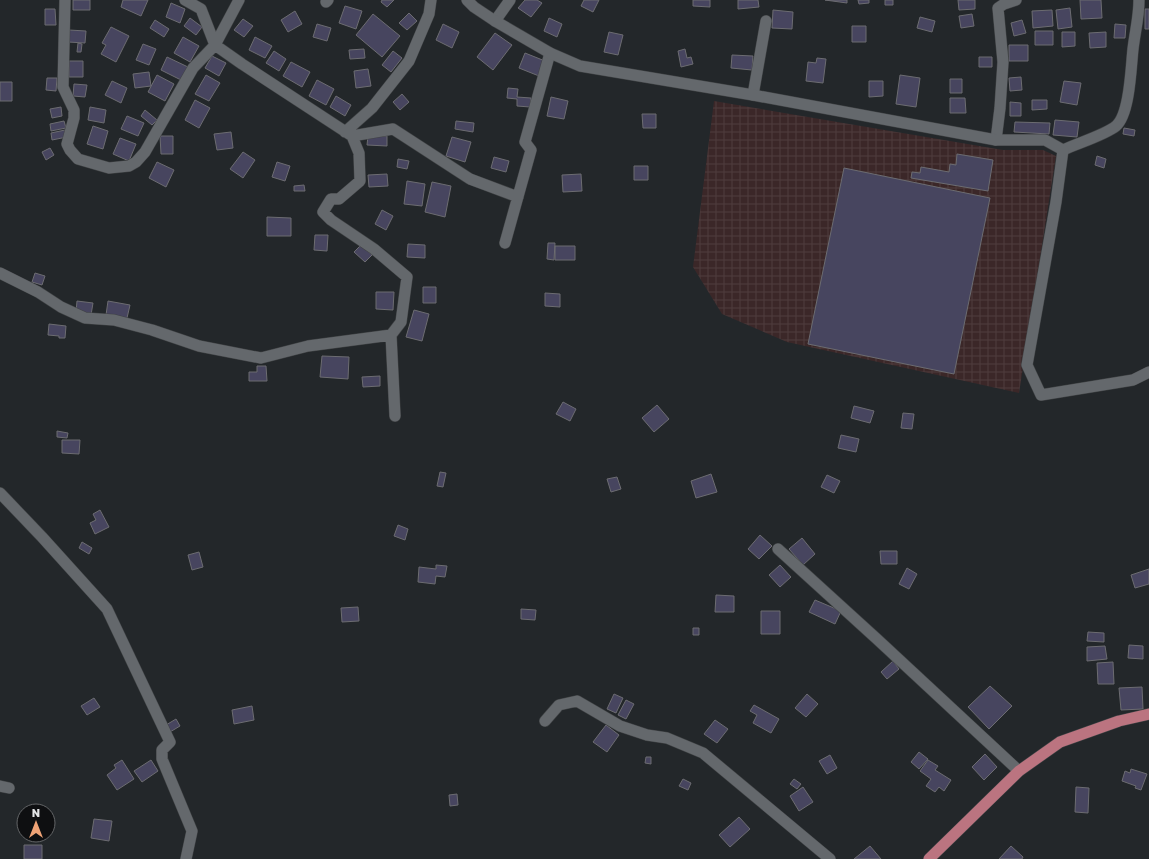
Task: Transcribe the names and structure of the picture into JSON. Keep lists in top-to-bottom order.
{
  "north": "top"
}
